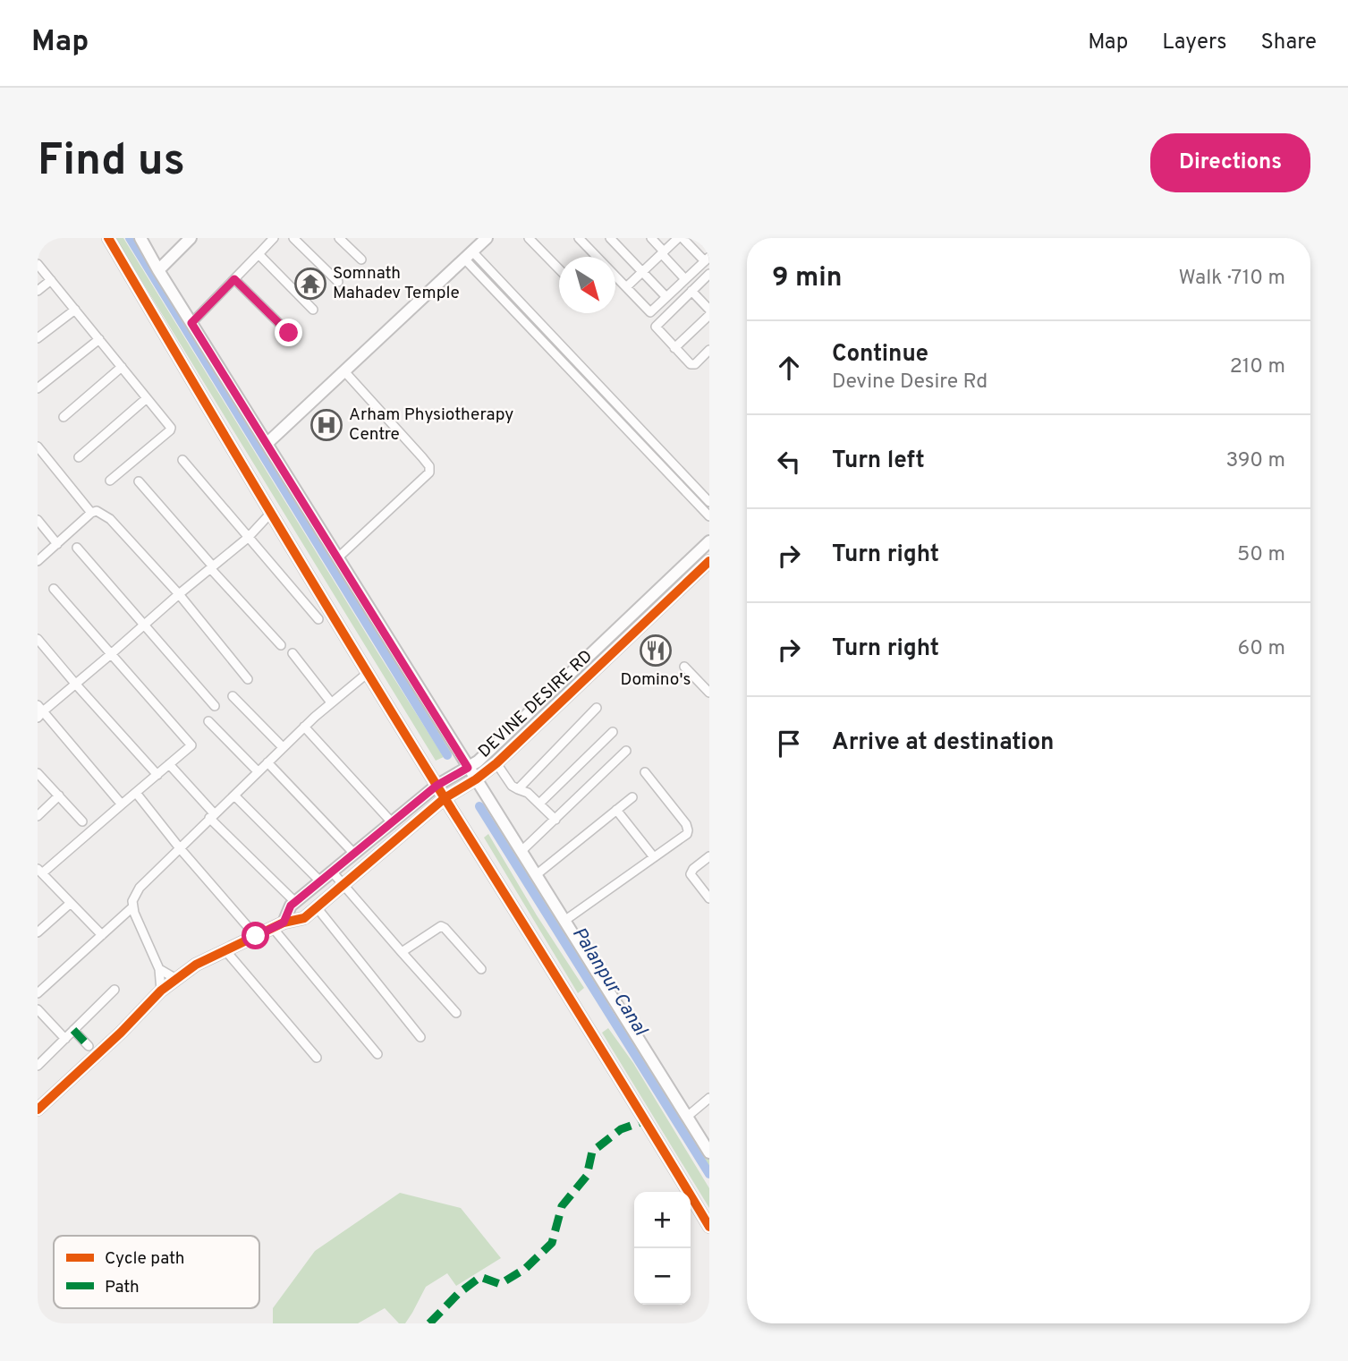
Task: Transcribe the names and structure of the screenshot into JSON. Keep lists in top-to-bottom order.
{
  "streets": {
    "street": ["DEVINE DESIRE RD"]
  },
  "water": ["Palanpur Canal"],
  "places": {
    "temple": ["Somnath Mahadev Temple"],
    "hospital": ["Arham Physiotherapy Centre"],
    "restaurant": ["Domino's"]
  },
  "legend": ["Cycle path", "Path"],
  "north": "bottom right",
  "page": {
    "header": "Map",
    "nav": ["Map", "Layers", "Share"],
    "buttons": "Directions",
    "title": "Find us",
    "heading": ["9 min", "Walk · 710 m"],
    "list": [
      ["Continue", "Devine Desire Rd", "210 m"],
      ["Turn left", "390 m"],
      ["Turn right", "50 m"],
      ["Turn right", "60 m"],
      "Arrive at destination"
    ],
    "map_buttons": ["+", "−"]
  }
}
